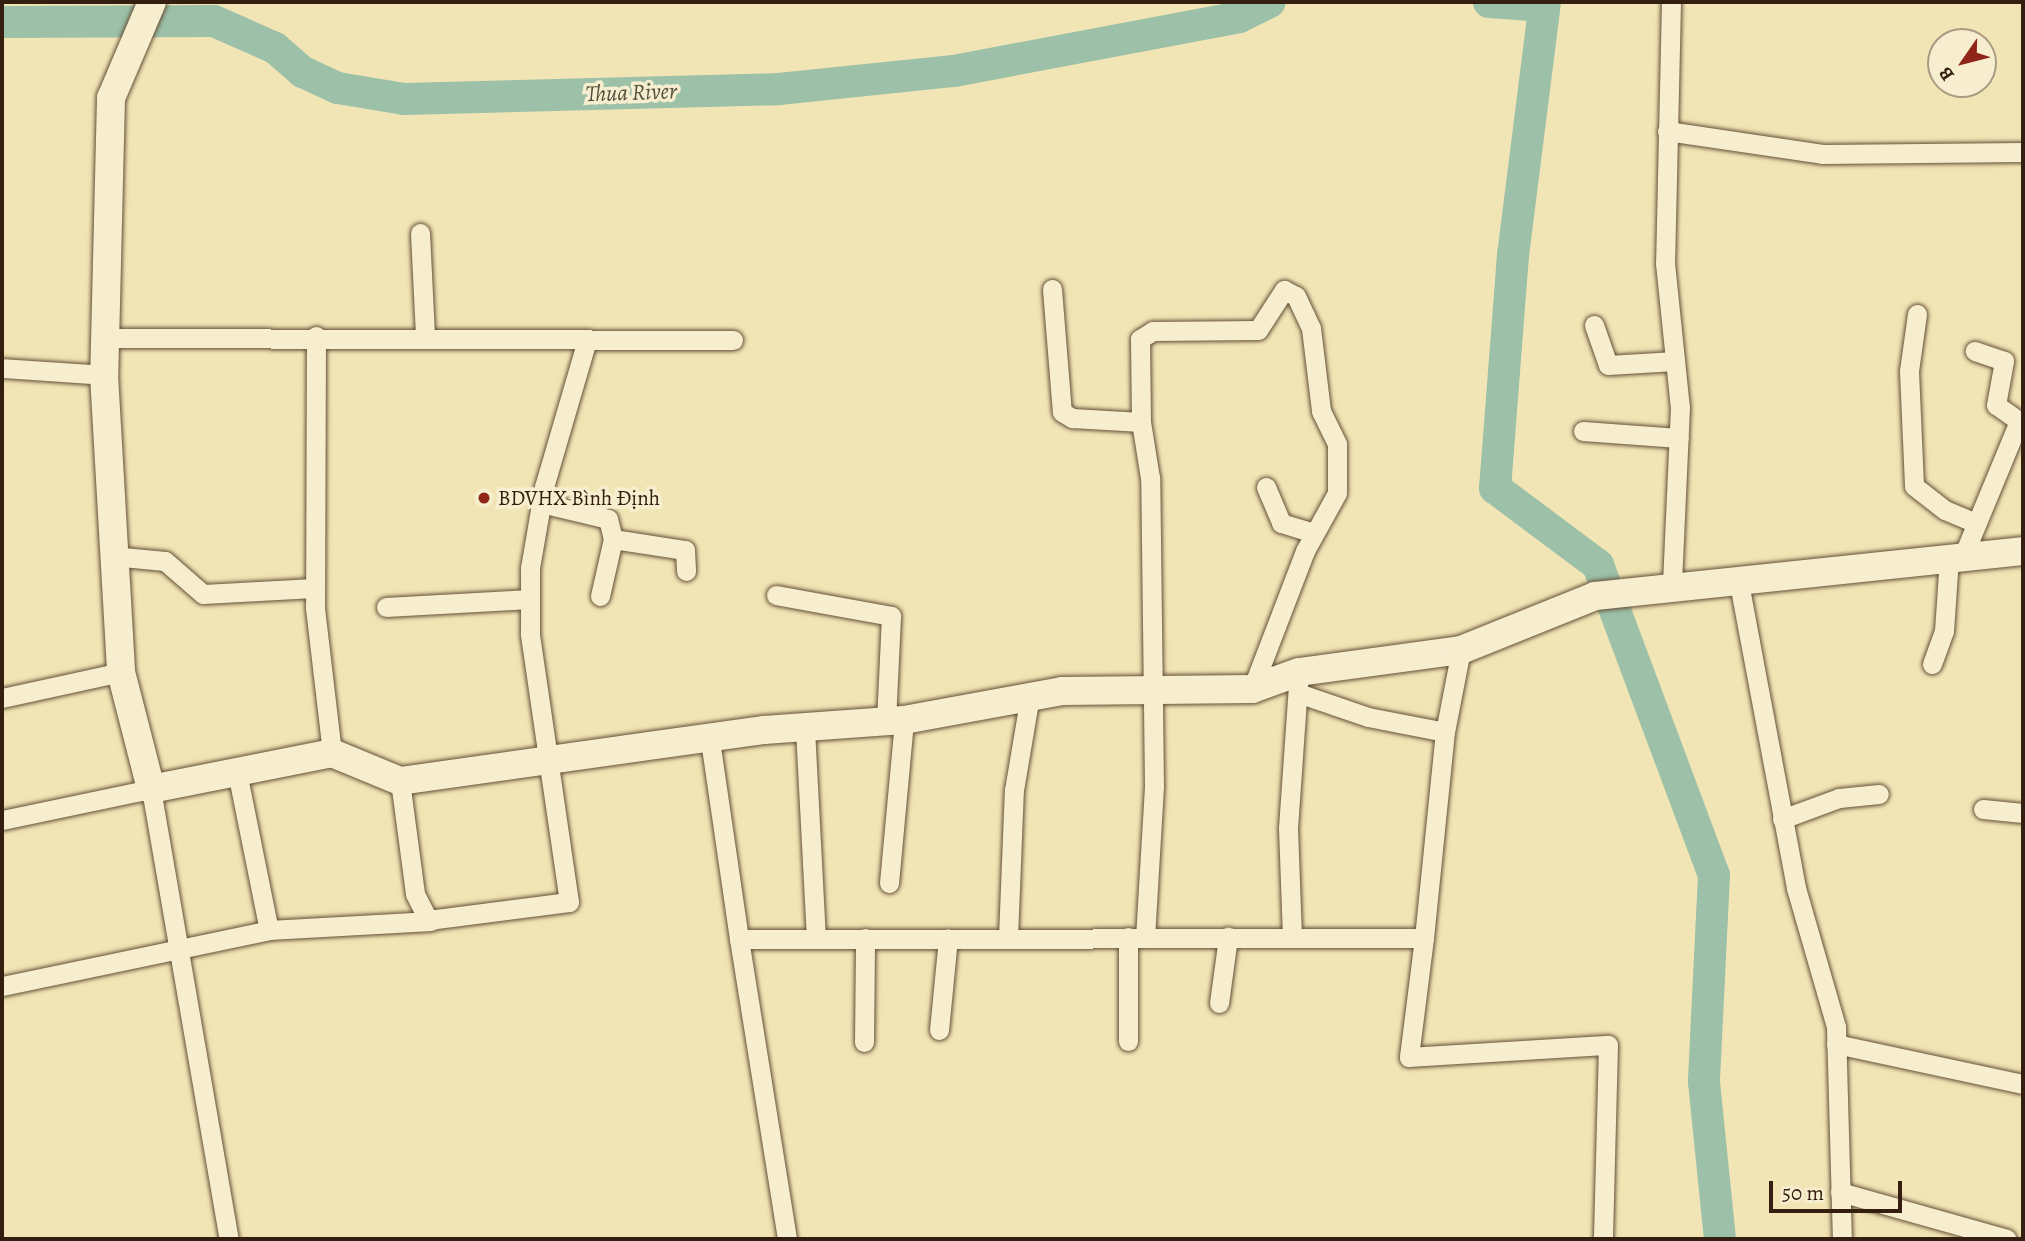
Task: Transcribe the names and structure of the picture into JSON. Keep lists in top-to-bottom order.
{
  "water": ["Thua River"],
  "places": ["BDVHX Bình Định"],
  "scale_bar": "50 m",
  "north": "bottom left"
}
